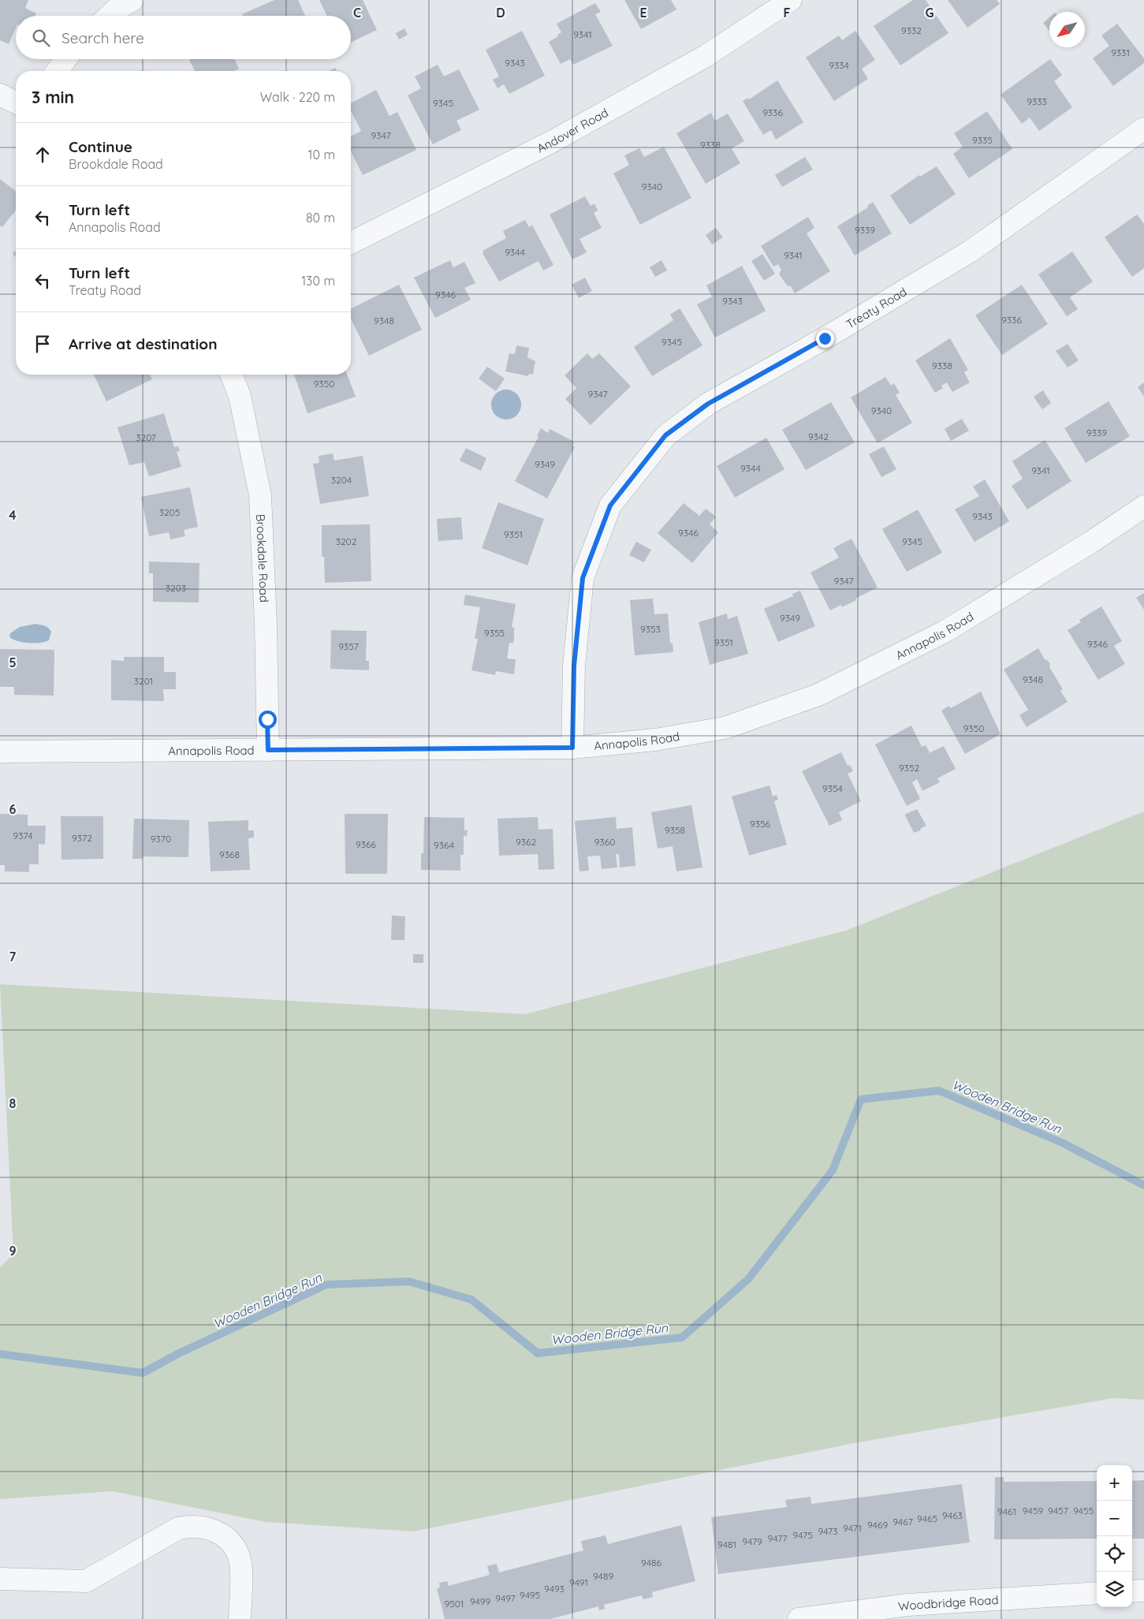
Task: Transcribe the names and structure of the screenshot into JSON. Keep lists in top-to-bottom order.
{
  "streets": {
    "street": [
      "Andover Road",
      "Treaty Road",
      "Brookdale Road",
      "Annapolis Road",
      "Woodbridge Road"
    ]
  },
  "crossings": [
    ["Treaty Road", "Annapolis Road"],
    ["Brookdale Road", "Annapolis Road"]
  ],
  "water": ["Wooden Bridge Run"],
  "house_numbers": [
    "9332",
    "9341",
    "9331",
    "9343",
    "9334",
    "9333",
    "9345",
    "9336",
    "9347",
    "9335",
    "9338",
    "9340",
    "9339",
    "9344",
    "9341",
    "9346",
    "9343",
    "9336",
    "9348",
    "9345",
    "9338",
    "9350",
    "9347",
    "9340",
    "9339",
    "9342",
    "3207",
    "9349",
    "9344",
    "9341",
    "3204",
    "3205",
    "9343",
    "9346",
    "9351",
    "3202",
    "9345",
    "9347",
    "3203",
    "9349",
    "9353",
    "9355",
    "9351",
    "9346",
    "9357",
    "9348",
    "3201",
    "9350",
    "9352",
    "9354",
    "9356",
    "9358",
    "9374",
    "9372",
    "9370",
    "9362",
    "9360",
    "9366",
    "9364",
    "9368",
    "9459",
    "9457",
    "9455",
    "9461",
    "9463",
    "9465",
    "9467",
    "9469",
    "9471",
    "9473",
    "9475",
    "9477",
    "9479",
    "9481",
    "9486",
    "9489",
    "9491",
    "9493",
    "9495",
    "9497",
    "9499",
    "9501"
  ],
  "north": "bottom left",
  "page": {
    "search": "Search here",
    "heading": ["3 min", "Walk · 220 m"],
    "list": [
      ["Continue", "Brookdale Road", "10 m"],
      ["Turn left", "Annapolis Road", "80 m"],
      ["Turn left", "Treaty Road", "130 m"],
      "Arrive at destination"
    ],
    "map_buttons": ["+", "−"]
  },
  "grid": {
    "columns": [
      "C",
      "D",
      "E",
      "F",
      "G"
    ],
    "rows": [
      "4",
      "5",
      "6",
      "7",
      "8",
      "9"
    ]
  }
}
